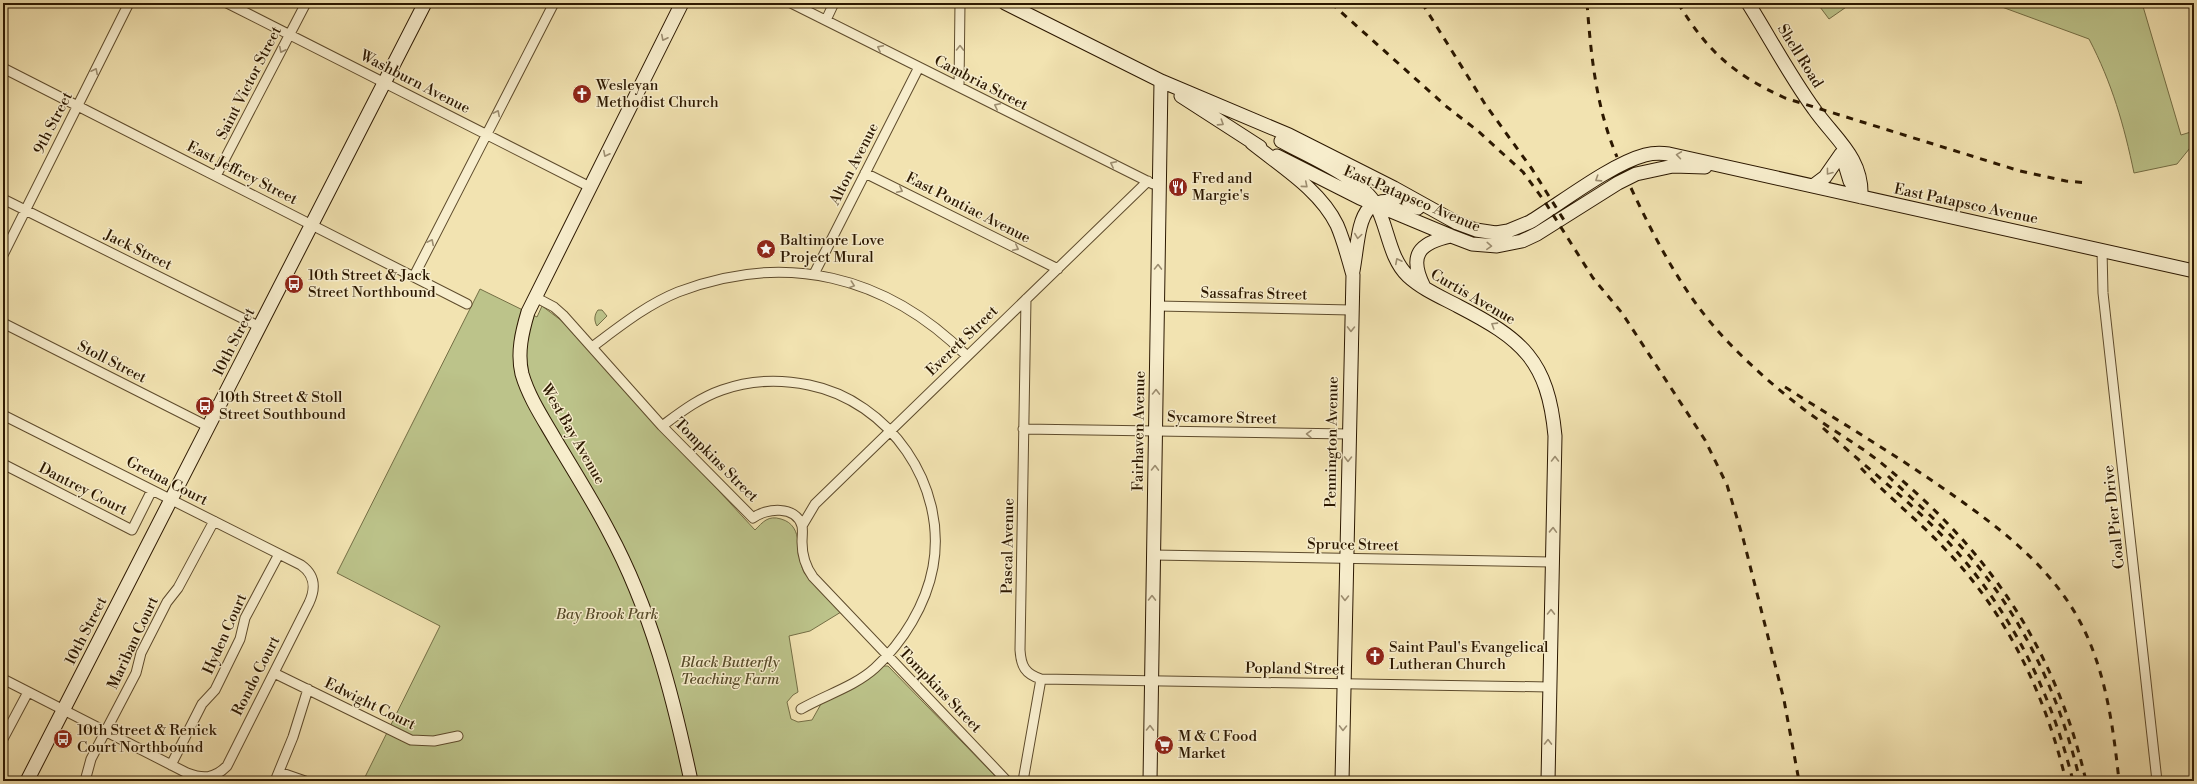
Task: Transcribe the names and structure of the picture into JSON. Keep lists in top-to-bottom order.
{
  "streets": {
    "main road": [
      "Shell Road",
      "East Patapsco Avenue",
      "Curtis Avenue",
      "10th Street",
      "Fairhaven Avenue",
      "West Bay Avenue",
      "Pennington Avenue"
    ],
    "street": [
      "Washburn Avenue",
      "Saint Victor Street",
      "Cambria Street",
      "9th Street",
      "Alton Avenue",
      "East Jeffrey Street",
      "East Pontiac Avenue",
      "Jack Street",
      "Sassafras Street",
      "Everett Street",
      "Stoll Street",
      "Sycamore Street",
      "Tompkins Street",
      "Gretna Court",
      "Dantrey Court",
      "Coal Pier Drive",
      "Spruce Street",
      "Pascal Avenue",
      "Hyden Court",
      "Mariban Court",
      "Popland Street",
      "Rondo Court",
      "Edwight Court"
    ]
  },
  "crossings": [
    ["Shell Road", "East Patapsco Avenue"],
    ["Washburn Avenue", "Saint Victor Street"],
    ["Washburn Avenue", "10th Street"],
    ["Washburn Avenue", "West Bay Avenue"],
    ["Saint Victor Street", "East Jeffrey Street"],
    ["Cambria Street", "Alton Avenue"],
    ["Cambria Street", "Everett Street"],
    ["Cambria Street", "Fairhaven Avenue"],
    ["9th Street", "East Jeffrey Street"],
    ["9th Street", "Jack Street"],
    ["Alton Avenue", "East Pontiac Avenue"],
    ["East Jeffrey Street", "10th Street"],
    ["East Patapsco Avenue", "Curtis Avenue"],
    ["East Patapsco Avenue", "Fairhaven Avenue"],
    ["East Patapsco Avenue", "Pennington Avenue"],
    ["East Patapsco Avenue", "Coal Pier Drive"],
    ["East Pontiac Avenue", "Everett Street"],
    ["Jack Street", "10th Street"],
    ["Sassafras Street", "Fairhaven Avenue"],
    ["Sassafras Street", "Pennington Avenue"],
    ["Curtis Avenue", "Spruce Street"],
    ["Curtis Avenue", "Popland Street"],
    ["Everett Street", "Fairhaven Avenue"],
    ["Everett Street", "Tompkins Street"],
    ["Everett Street", "Pascal Avenue"],
    ["10th Street", "Stoll Street"],
    ["10th Street", "Gretna Court"],
    ["Sycamore Street", "Fairhaven Avenue"],
    ["Sycamore Street", "Pennington Avenue"],
    ["Sycamore Street", "Pascal Avenue"],
    ["Fairhaven Avenue", "Spruce Street"],
    ["Fairhaven Avenue", "Popland Street"],
    ["West Bay Avenue", "Tompkins Street"],
    ["Pennington Avenue", "Spruce Street"],
    ["Pennington Avenue", "Popland Street"],
    ["Gretna Court", "Dantrey Court"],
    ["Gretna Court", "Hyden Court"],
    ["Gretna Court", "Mariban Court"],
    ["Gretna Court", "Rondo Court"],
    ["Pascal Avenue", "Popland Street"],
    ["Hyden Court", "Rondo Court"],
    ["Rondo Court", "Edwight Court"]
  ],
  "one_way": [
    "Saint Victor Street",
    "Cambria Street",
    "9th Street",
    "East Pontiac Avenue",
    "Curtis Avenue",
    "Sycamore Street",
    "Fairhaven Avenue",
    "Pennington Avenue"
  ],
  "parks": ["Bay Brook Park", "Black Butterfly Teaching Farm"],
  "places": {
    "church": ["Wesleyan Methodist Church", "Saint Paul's Evangelical Lutheran Church"],
    "restaurant": ["Fred and Margie's"],
    "place": ["Baltimore Love Project Mural"],
    "bus stop": ["10th Street & Jack Street Northbound", "10th Street & Stoll Street Southbound", "10th Street & Renick Court Northbound"],
    "supermarket": ["M & C Food Market"]
  }
}
